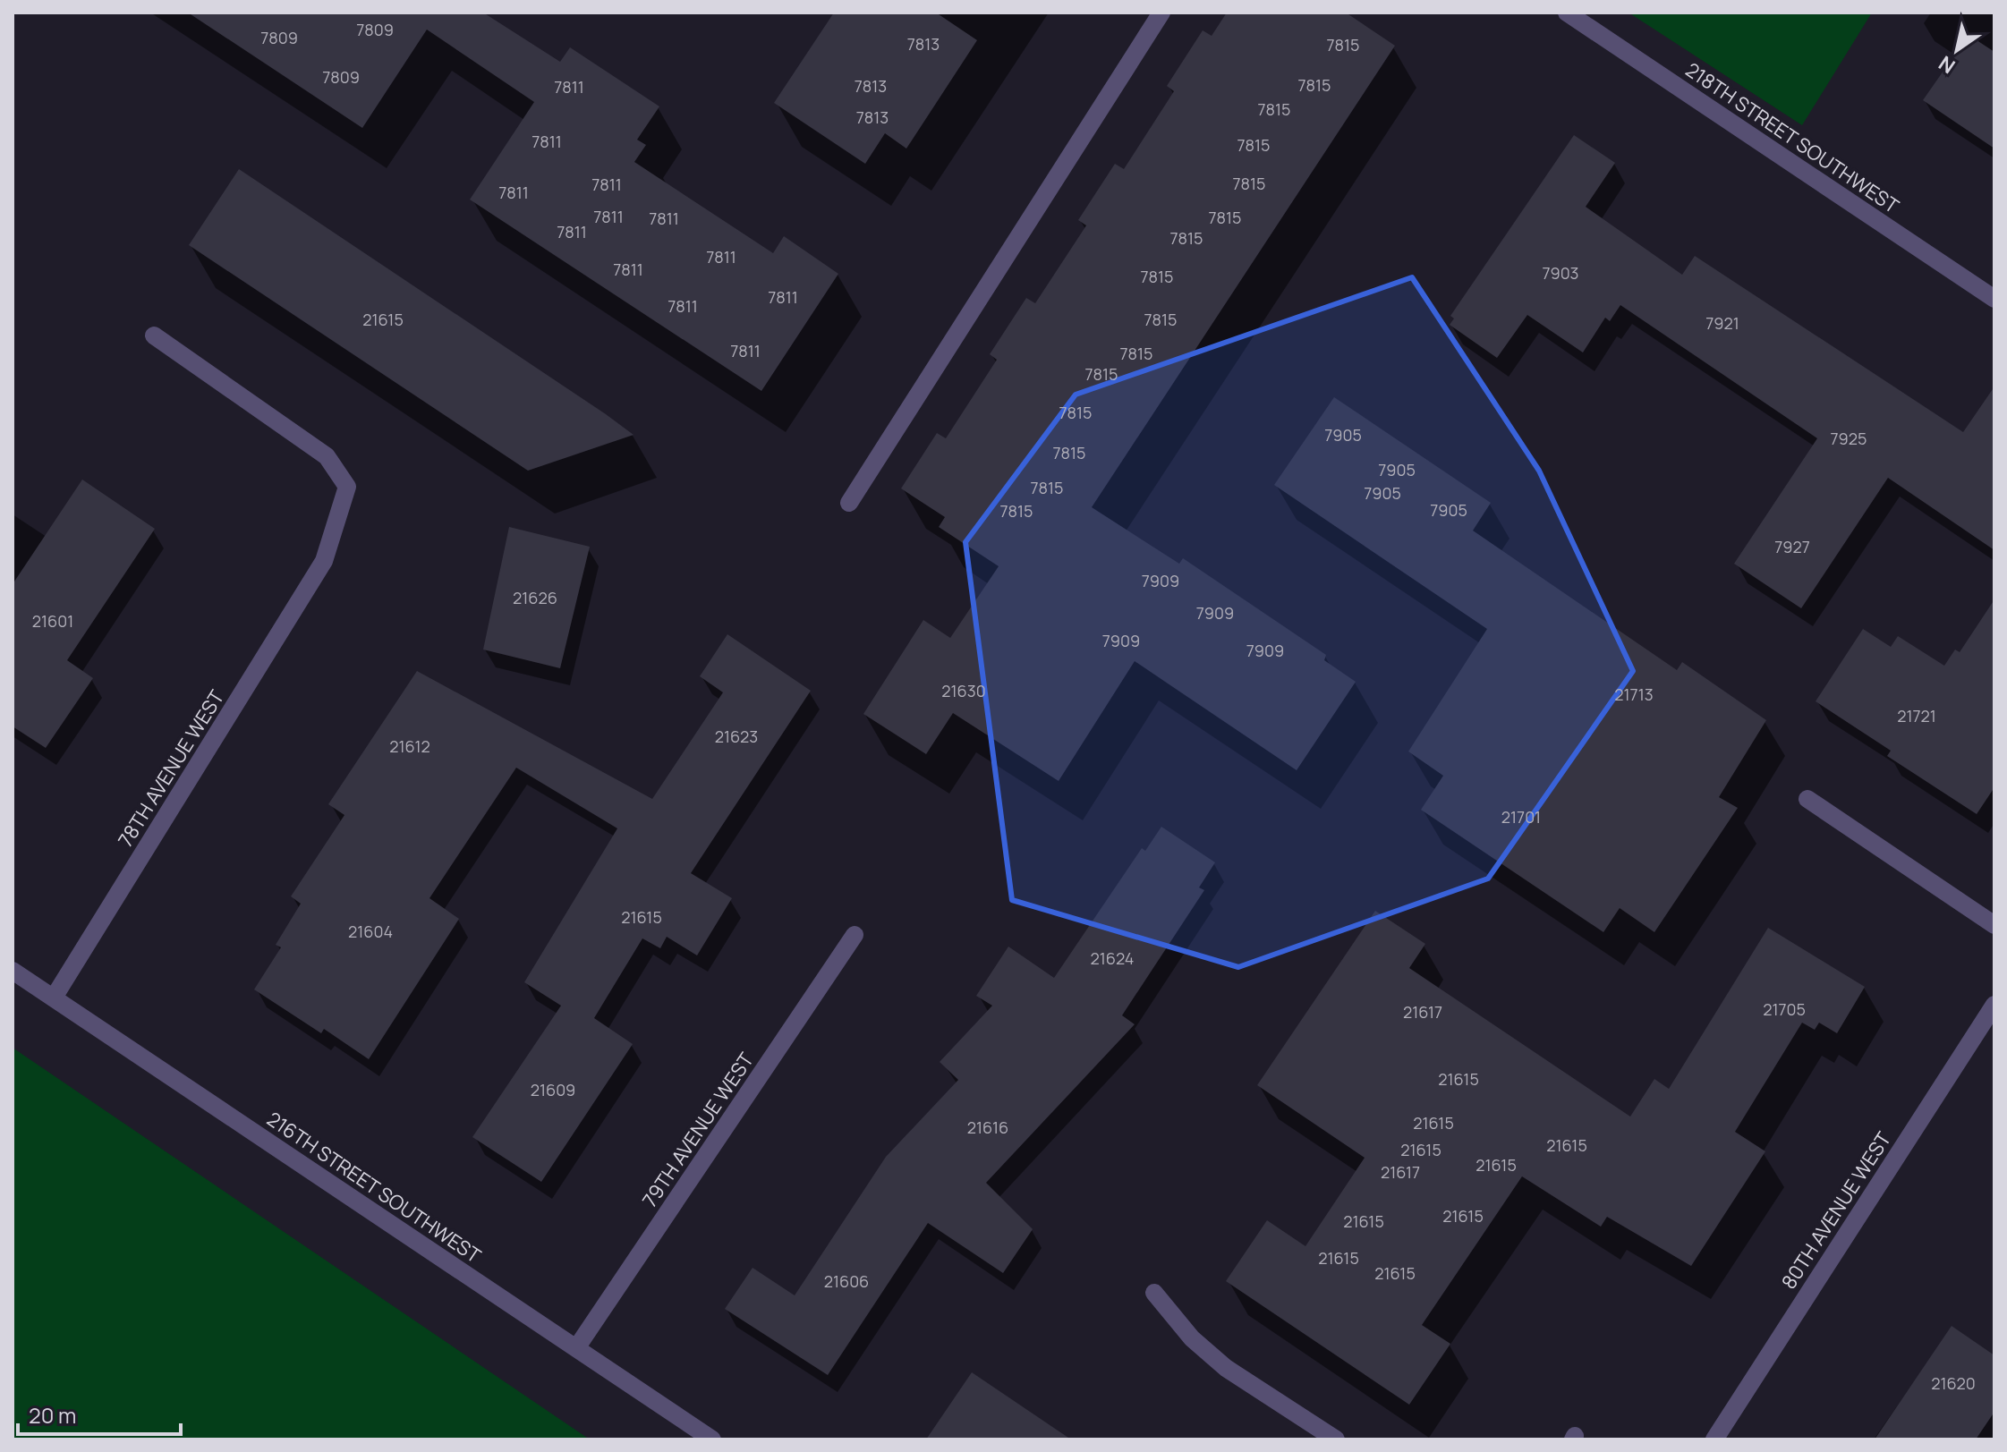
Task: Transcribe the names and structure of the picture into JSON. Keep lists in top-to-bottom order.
{
  "streets": {
    "street": [
      "218TH STREET SOUTHWEST",
      "78TH AVENUE WEST",
      "79TH AVENUE WEST",
      "216TH STREET SOUTHWEST",
      "80TH AVENUE WEST"
    ]
  },
  "crossings": [
    ["78TH AVENUE WEST", "216TH STREET SOUTHWEST"],
    ["79TH AVENUE WEST", "216TH STREET SOUTHWEST"]
  ],
  "house_numbers": [
    "7809",
    "7809",
    "7813",
    "7815",
    "7809",
    "7815",
    "7813",
    "7811",
    "7815",
    "7813",
    "7811",
    "7815",
    "7815",
    "7811",
    "7811",
    "7811",
    "7815",
    "7811",
    "7811",
    "7815",
    "7811",
    "7811",
    "7903",
    "7815",
    "7811",
    "7811",
    "21615",
    "7815",
    "7921",
    "7811",
    "7815",
    "7815",
    "7815",
    "7905",
    "7925",
    "7815",
    "7905",
    "7815",
    "7905",
    "7905",
    "7815",
    "7927",
    "7909",
    "21626",
    "7909",
    "21601",
    "7909",
    "7909",
    "21630",
    "21713",
    "21721",
    "21623",
    "21612",
    "21701",
    "21615",
    "21604",
    "21624",
    "21705",
    "21617",
    "21615",
    "21609",
    "21615",
    "21616",
    "21615",
    "21615",
    "21615",
    "21617",
    "21615",
    "21615",
    "21615",
    "21615",
    "21606",
    "21620"
  ],
  "scale_bar": "20 m",
  "north": "bottom left"
}
